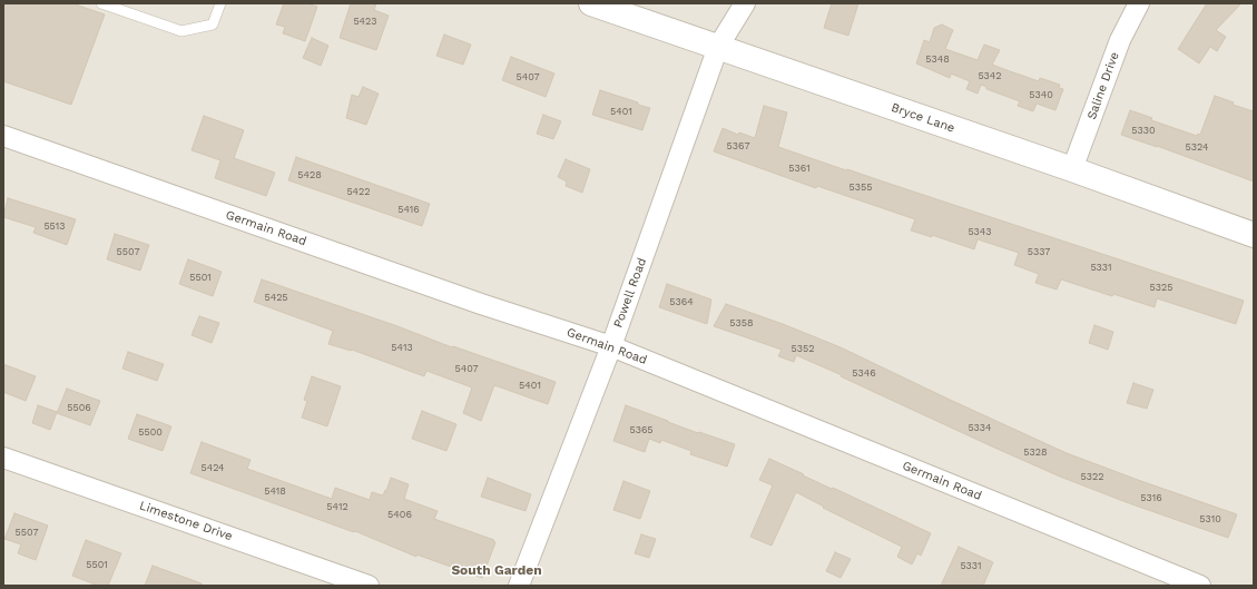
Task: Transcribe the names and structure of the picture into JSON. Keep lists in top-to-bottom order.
{
  "streets": {
    "street": [
      "Saline Drive",
      "Bryce Lane",
      "Germain Road",
      "Powell Road",
      "Limestone Drive"
    ]
  },
  "crossings": [
    ["Saline Drive", "Bryce Lane"],
    ["Bryce Lane", "Powell Road"],
    ["Germain Road", "Powell Road"]
  ],
  "districts": ["South Garden"],
  "house_numbers": [
    "5423",
    "5348",
    "5342",
    "5407",
    "5340",
    "5401",
    "5330",
    "5367",
    "5324",
    "5361",
    "5428",
    "5355",
    "5422",
    "5416",
    "5513",
    "5343",
    "5507",
    "5337",
    "5331",
    "5501",
    "5325",
    "5425",
    "5364",
    "5358",
    "5413",
    "5352",
    "5407",
    "5346",
    "5401",
    "5506",
    "5334",
    "5365",
    "5500",
    "5328",
    "5424",
    "5322",
    "5418",
    "5316",
    "5412",
    "5406",
    "5310",
    "5507",
    "5501",
    "5331"
  ]
}
